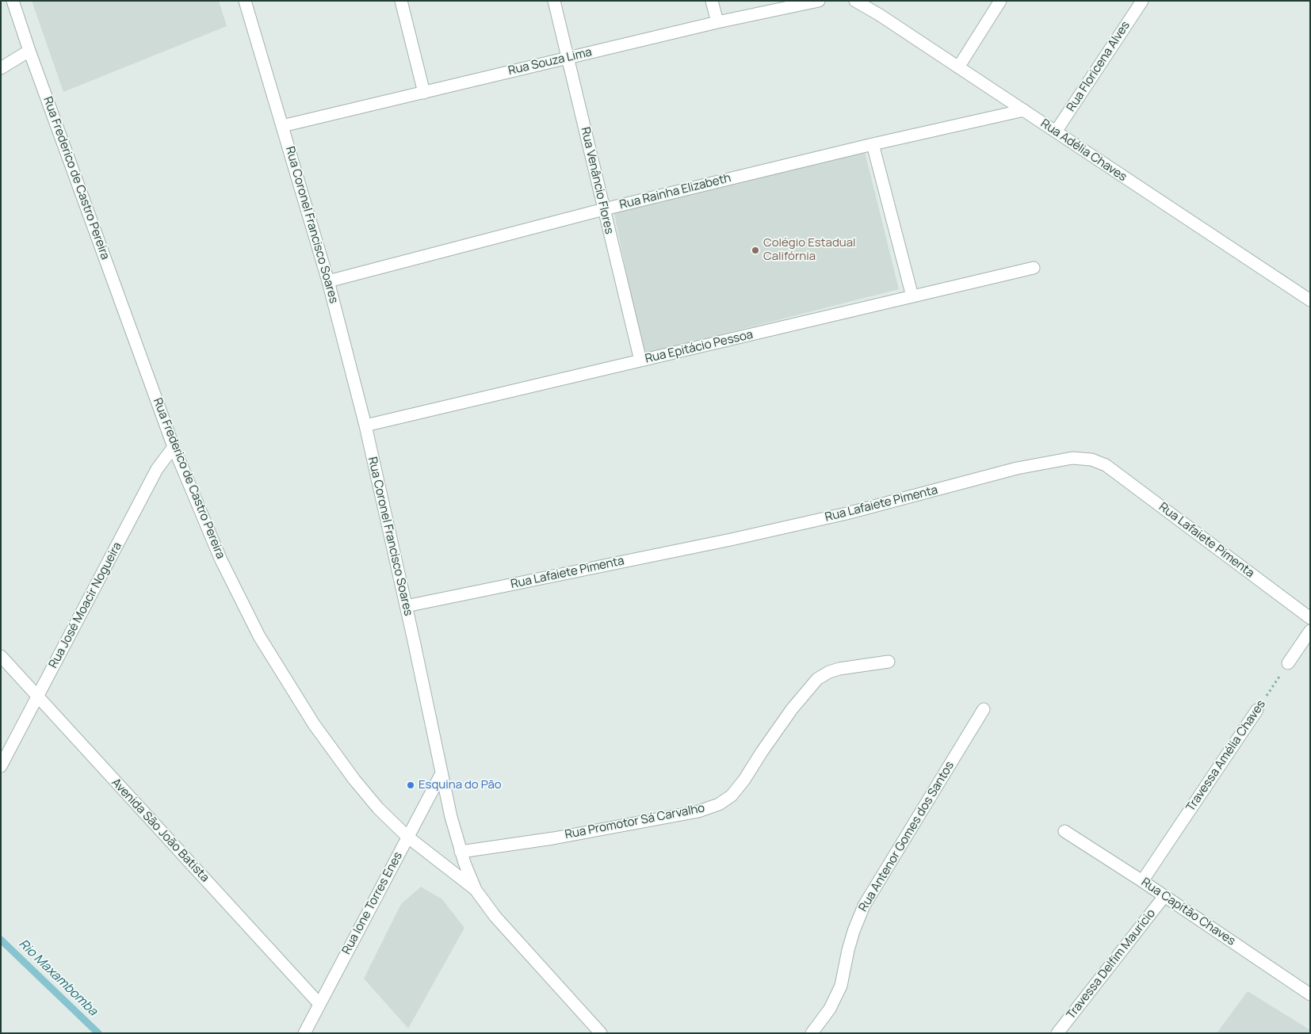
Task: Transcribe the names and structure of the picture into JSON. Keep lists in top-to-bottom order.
{
  "streets": {
    "street": [
      "Rua Souza Lima",
      "Rua Floricena Alves",
      "Rua Adélia Chaves",
      "Rua Frederico de Castro Pereira",
      "Rua Venâncio Flores",
      "Rua Rainha Elizabeth",
      "Rua Coronel Francisco Soares",
      "Rua Epitácio Pessoa",
      "Rua Lafaiete Pimenta",
      "Rua José Moacir Nogueira",
      "Travessa Amélia Chaves",
      "Rua Promotor Sá Carvalho",
      "Avenida São João Batista",
      "Rua Antenor Gomes dos Santos",
      "Rua Ione Torres Enes",
      "Rua Capitão Chaves",
      "Travessa Delfim Maurício"
    ]
  },
  "crossings": [
    ["Rua Souza Lima", "Rua Venâncio Flores"],
    ["Rua Souza Lima", "Rua Coronel Francisco Soares"],
    ["Rua Floricena Alves", "Rua Adélia Chaves"],
    ["Rua Adélia Chaves", "Rua Rainha Elizabeth"],
    ["Rua Frederico de Castro Pereira", "Rua Coronel Francisco Soares"],
    ["Rua Frederico de Castro Pereira", "Rua José Moacir Nogueira"],
    ["Rua Frederico de Castro Pereira", "Rua Ione Torres Enes"],
    ["Rua Venâncio Flores", "Rua Rainha Elizabeth"],
    ["Rua Venâncio Flores", "Rua Epitácio Pessoa"],
    ["Rua Rainha Elizabeth", "Rua Coronel Francisco Soares"],
    ["Rua Coronel Francisco Soares", "Rua Epitácio Pessoa"],
    ["Rua Coronel Francisco Soares", "Rua Lafaiete Pimenta"],
    ["Rua Coronel Francisco Soares", "Rua Promotor Sá Carvalho"],
    ["Rua Coronel Francisco Soares", "Rua Ione Torres Enes"],
    ["Rua José Moacir Nogueira", "Avenida São João Batista"],
    ["Travessa Amélia Chaves", "Rua Capitão Chaves"],
    ["Avenida São João Batista", "Rua Ione Torres Enes"],
    ["Rua Capitão Chaves", "Travessa Delfim Maurício"]
  ],
  "water": ["Rio Maxambomba"],
  "places": ["Colégio Estadual Califórnia", "Esquina do Pão"]
}
